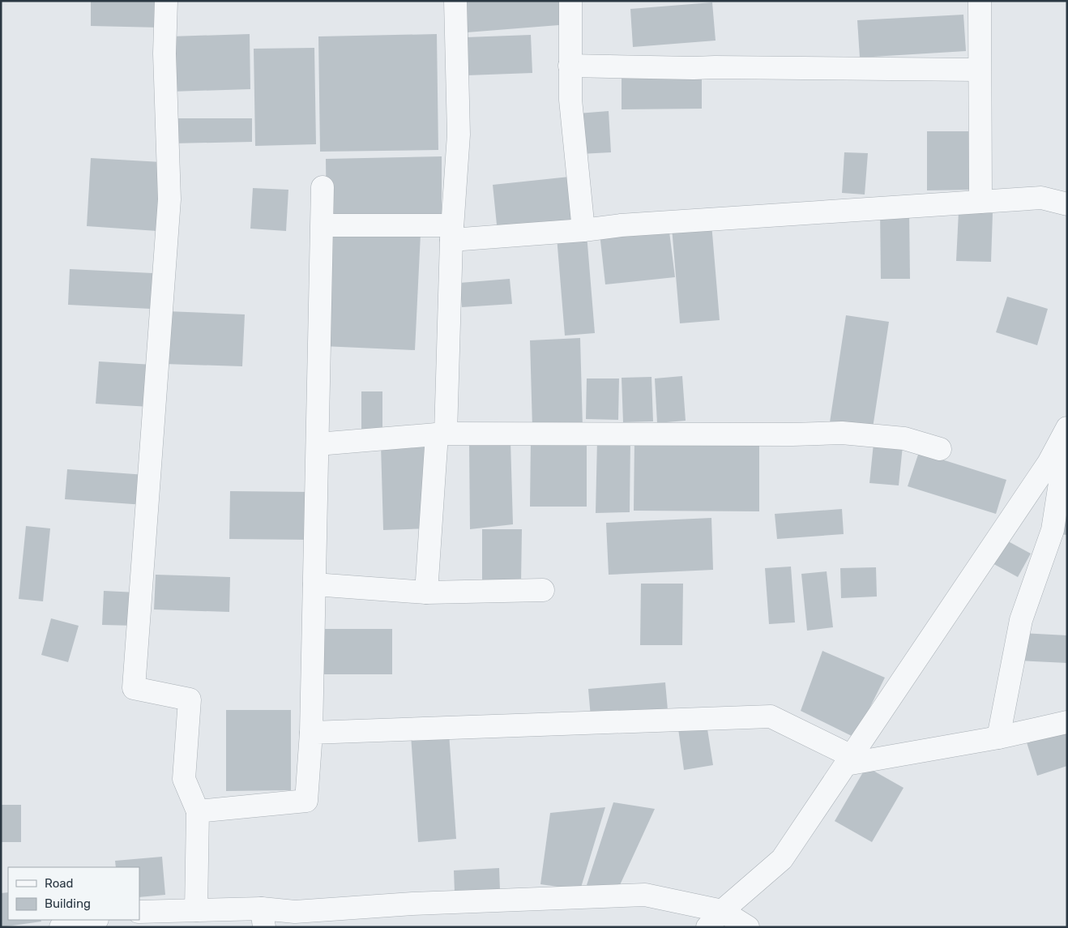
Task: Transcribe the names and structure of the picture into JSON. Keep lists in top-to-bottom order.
{
  "legend": ["Road", "Building"]
}
